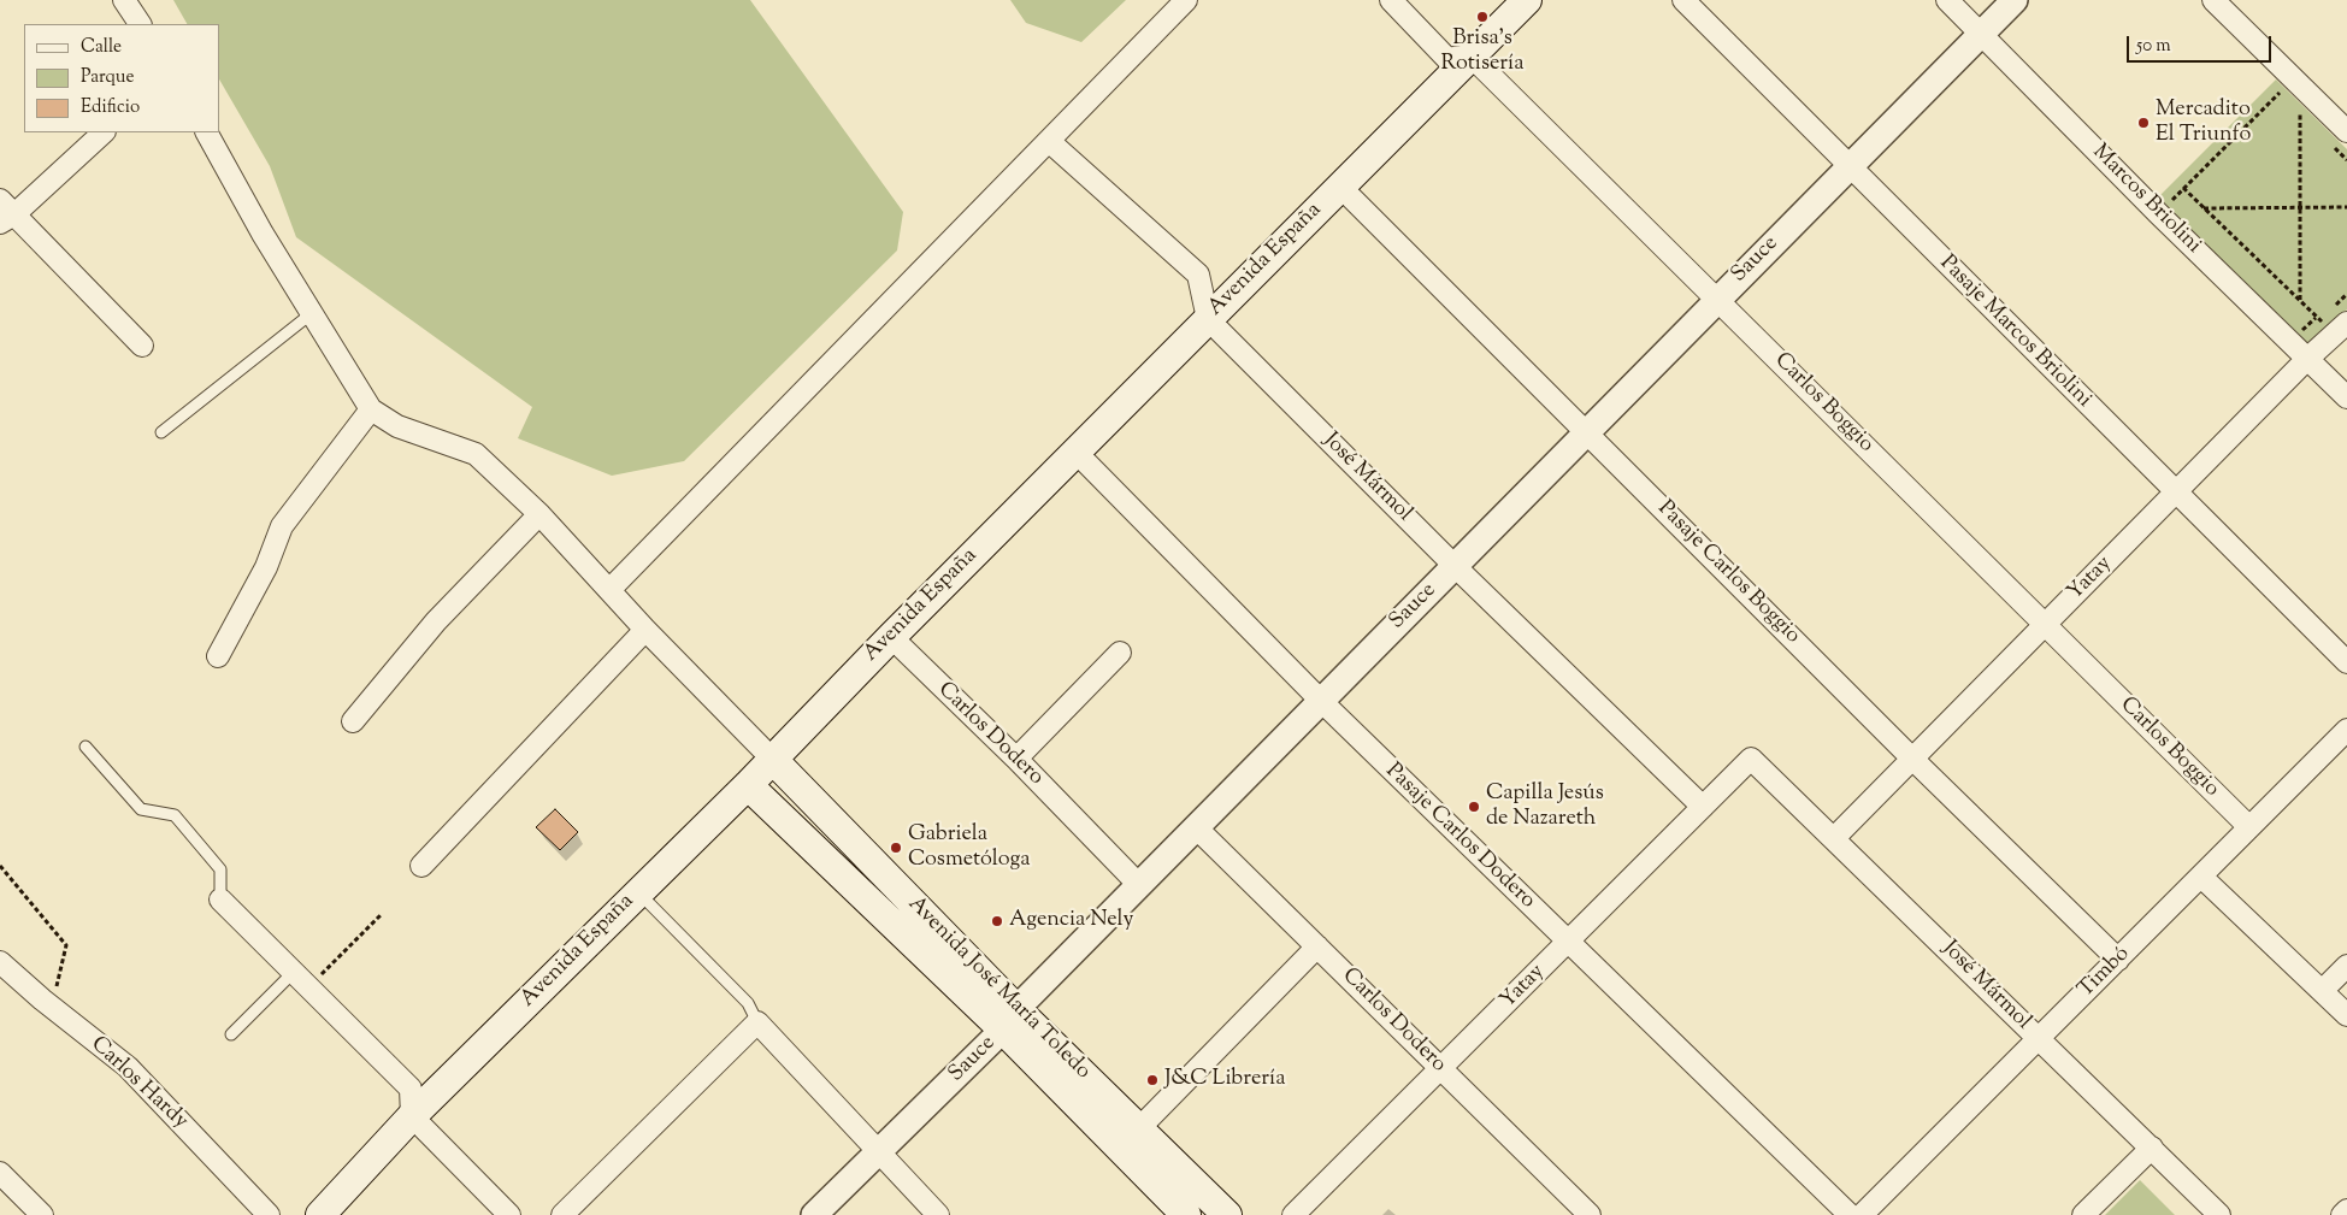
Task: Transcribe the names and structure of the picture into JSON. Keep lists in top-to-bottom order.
{
  "streets": {
    "main road": ["Avenida España", "Avenida José María Toledo"],
    "street": [
      "Marcos Briolini",
      "Sauce",
      "Pasaje Marcos Briolini",
      "Carlos Boggio",
      "José Mármol",
      "Pasaje Carlos Boggio",
      "Yatay",
      "Carlos Dodero",
      "Pasaje Carlos Dodero",
      "Timbó",
      "Carlos Hardy"
    ]
  },
  "crossings": [
    ["Marcos Briolini", "Sauce"],
    ["Marcos Briolini", "Yatay"],
    ["Avenida España", "Carlos Boggio"],
    ["Avenida España", "José Mármol"],
    ["Avenida España", "Pasaje Carlos Boggio"],
    ["Avenida España", "Carlos Dodero"],
    ["Avenida España", "Pasaje Carlos Dodero"],
    ["Avenida España", "Avenida José María Toledo"],
    ["Sauce", "Pasaje Marcos Briolini"],
    ["Sauce", "Carlos Boggio"],
    ["Sauce", "José Mármol"],
    ["Sauce", "Pasaje Carlos Boggio"],
    ["Sauce", "Carlos Dodero"],
    ["Sauce", "Pasaje Carlos Dodero"],
    ["Sauce", "Avenida José María Toledo"],
    ["Pasaje Marcos Briolini", "Yatay"],
    ["Carlos Boggio", "Yatay"],
    ["Carlos Boggio", "Timbó"],
    ["José Mármol", "Yatay"],
    ["José Mármol", "Timbó"],
    ["Pasaje Carlos Boggio", "Yatay"],
    ["Pasaje Carlos Boggio", "Timbó"],
    ["Yatay", "Carlos Dodero"],
    ["Yatay", "Pasaje Carlos Dodero"]
  ],
  "places": [
    "Brisa's Rotisería",
    "Mercadito El Triunfo",
    "Capilla Jesús de Nazareth",
    "Gabriela Cosmetóloga",
    "Agencia Nely",
    "J&C Librería"
  ],
  "legend": ["Calle", "Parque", "Edificio"],
  "scale_bar": "50 m"
}
